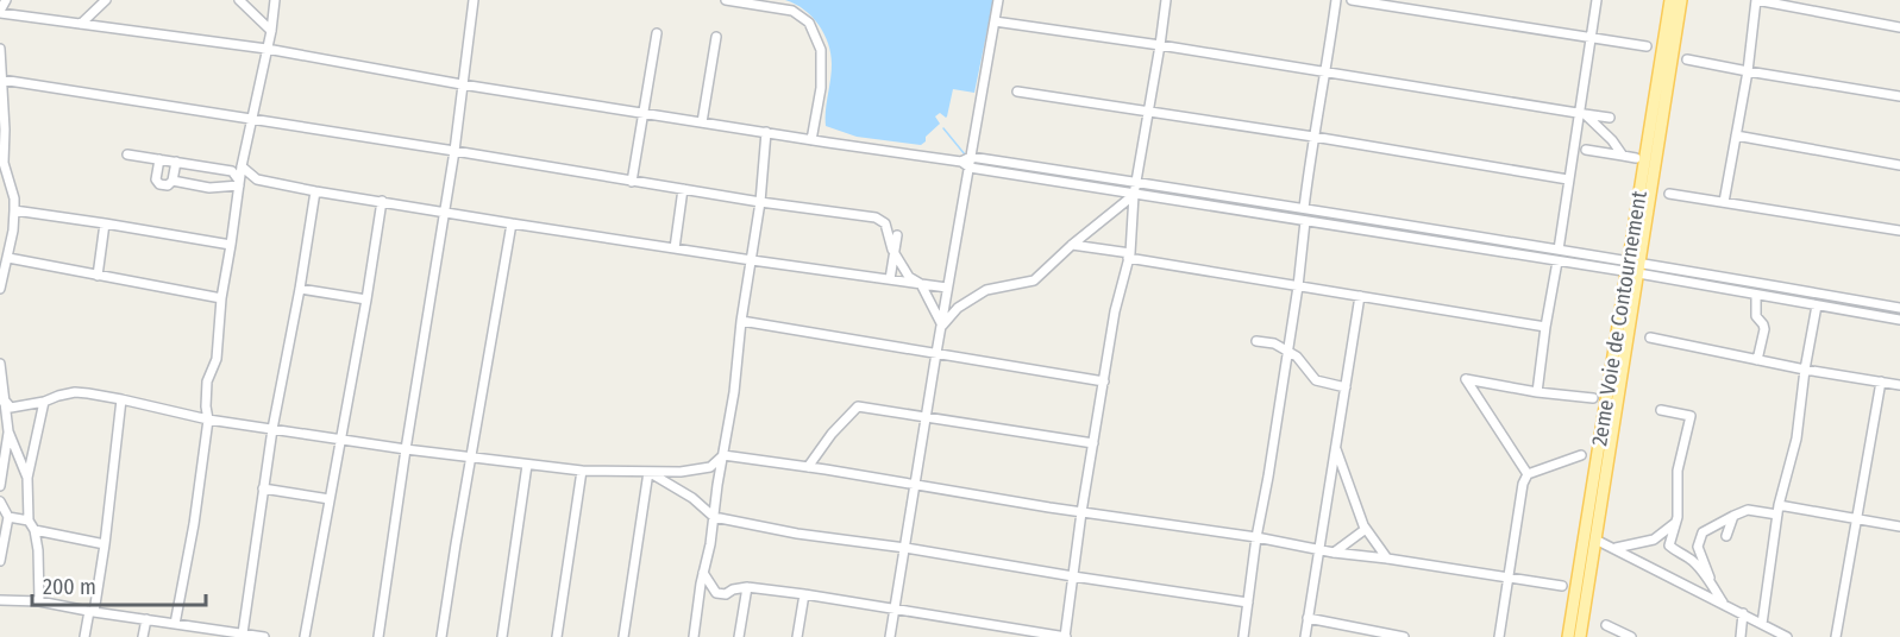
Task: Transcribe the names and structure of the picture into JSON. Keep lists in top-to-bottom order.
{
  "streets": {
    "main road": ["2eme Voie de Contournement"]
  },
  "scale_bar": "200 m"
}
